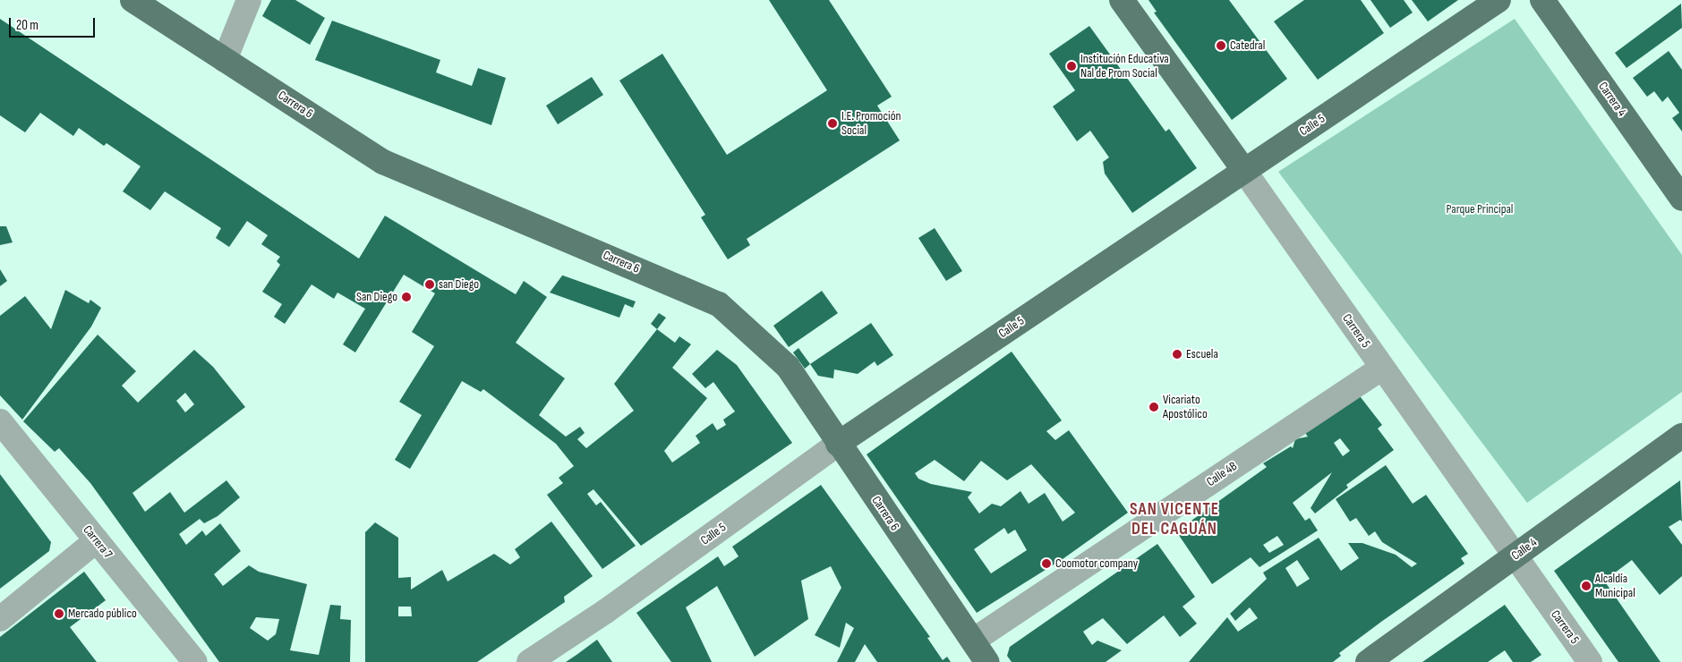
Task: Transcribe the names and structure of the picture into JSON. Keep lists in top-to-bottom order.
{
  "streets": {
    "main road": [
      "Carrera 4",
      "Carrera 6",
      "Calle 5",
      "Carrera 5",
      "Calle 4"
    ],
    "street": ["Calle 4B", "Carrera 7"]
  },
  "crossings": [
    ["Carrera 6", "Calle 5"],
    ["Carrera 6", "Calle 4B"],
    ["Calle 5", "Carrera 5"],
    ["Carrera 5", "Calle 4B"],
    ["Carrera 5", "Calle 4"]
  ],
  "districts": ["SAN VICENTE DEL CAGUÁN"],
  "parks": ["Parque Principal"],
  "places": [
    "Catedral",
    "Institución Educativa Nal de Prom Social",
    "I.E. Promoción Social",
    "san Diego",
    "San Diego",
    "Escuela",
    "Vicariato Apostólico",
    "Coomotor company",
    "Alcaldía Municipal",
    "Mercado público"
  ],
  "scale_bar": "20 m"
}
